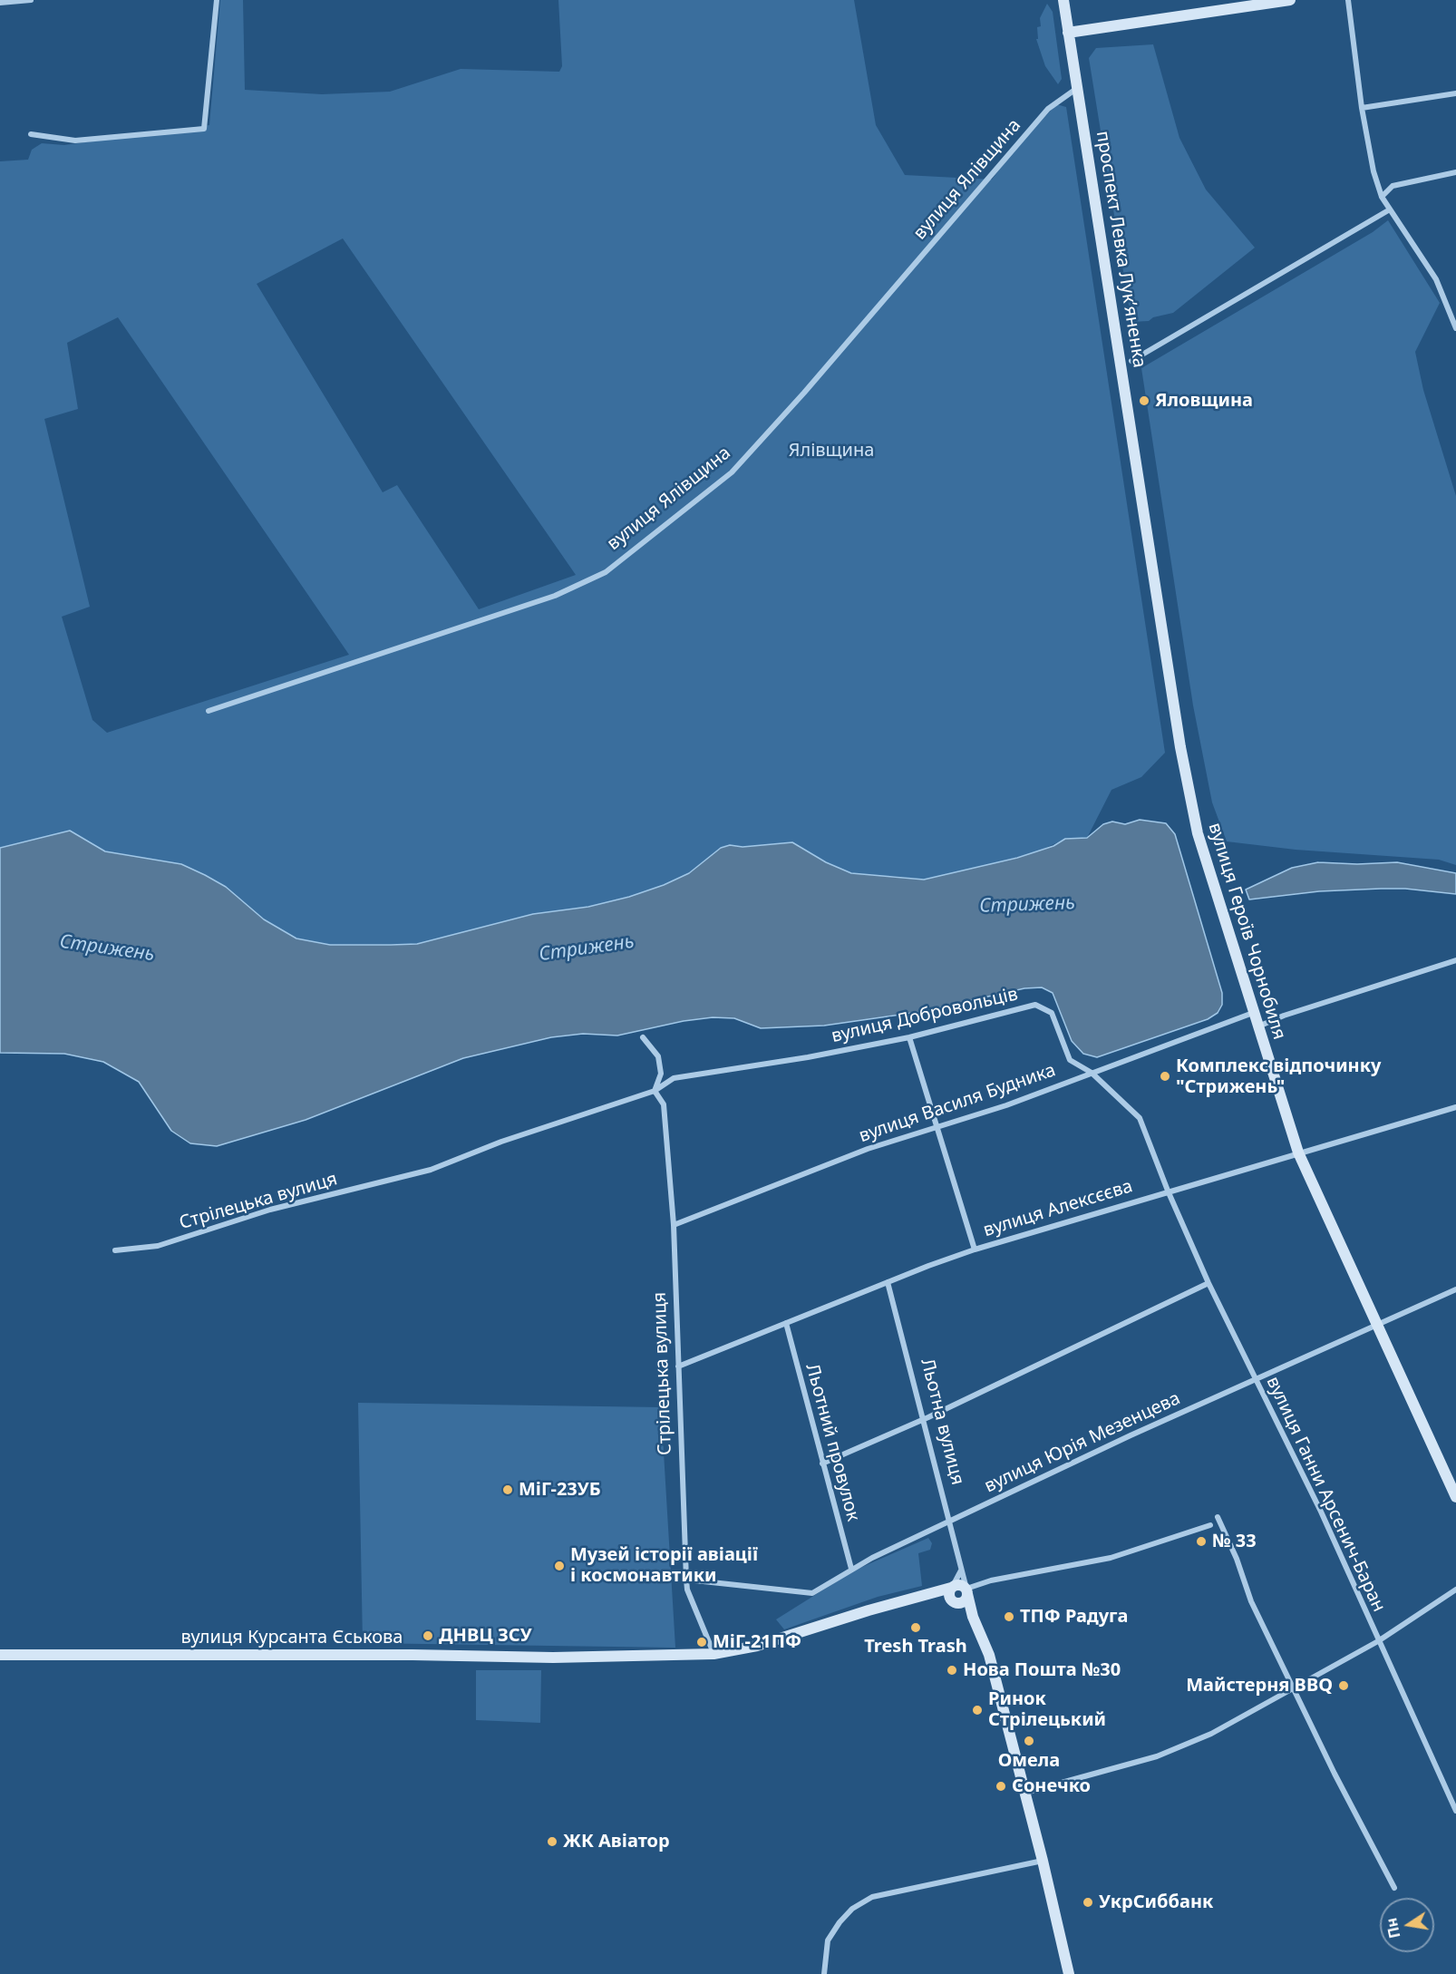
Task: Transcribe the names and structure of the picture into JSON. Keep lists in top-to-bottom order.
{
  "streets": {
    "main road": [
      "проспект Левка Лукʼяненка",
      "вулиця Героїв Чорнобиля",
      "Льотна вулиця",
      "вулиця Курсанта Єськова"
    ],
    "street": [
      "вулиця Ялівщина",
      "вулиця Добровольців",
      "вулиця Василя Будника",
      "Стрілецька вулиця",
      "вулиця Алексєєва",
      "Льотний провулок",
      "вулиця Юрія Мезенцева",
      "вулиця Ганни Арсенич-Баран"
    ]
  },
  "crossings": [
    ["вулиця Ялівщина", "проспект Левка Лукʼяненка"],
    ["проспект Левка Лукʼяненка", "вулиця Героїв Чорнобиля"],
    ["вулиця Героїв Чорнобиля", "вулиця Василя Будника"],
    ["вулиця Героїв Чорнобиля", "вулиця Алексєєва"],
    ["вулиця Героїв Чорнобиля", "вулиця Юрія Мезенцева"],
    ["вулиця Добровольців", "вулиця Василя Будника"],
    ["вулиця Добровольців", "Стрілецька вулиця"],
    ["вулиця Добровольців", "вулиця Алексєєва"],
    ["вулиця Добровольців", "вулиця Ганни Арсенич-Баран"],
    ["вулиця Василя Будника", "Стрілецька вулиця"],
    ["Стрілецька вулиця", "вулиця Алексєєва"],
    ["Стрілецька вулиця", "вулиця Юрія Мезенцева"],
    ["Стрілецька вулиця", "вулиця Курсанта Єськова"],
    ["вулиця Алексєєва", "Льотна вулиця"],
    ["вулиця Алексєєва", "Льотний провулок"],
    ["вулиця Алексєєва", "вулиця Ганни Арсенич-Баран"],
    ["Льотна вулиця", "вулиця Юрія Мезенцева"],
    ["Льотний провулок", "вулиця Юрія Мезенцева"],
    ["вулиця Юрія Мезенцева", "вулиця Ганни Арсенич-Баран"]
  ],
  "water": ["Стрижень"],
  "parks": ["Ялівщина"],
  "places": [
    "Яловщина",
    "Комплекс відпочинку \"Стрижень\"",
    "МіГ-23УБ",
    "№ 33",
    "Музей історії авіації і космонавтики",
    "ТПФ Радуга",
    "Tresh Trash",
    "ДНВЦ ЗСУ",
    "МіГ-21ПФ",
    "Нова Пошта №30",
    "Майстерня BBQ",
    "Ринок Стрілецький",
    "Омела",
    "Сонечко",
    "ЖК Авіатор",
    "УкрСиббанк"
  ],
  "north": "left"
}
